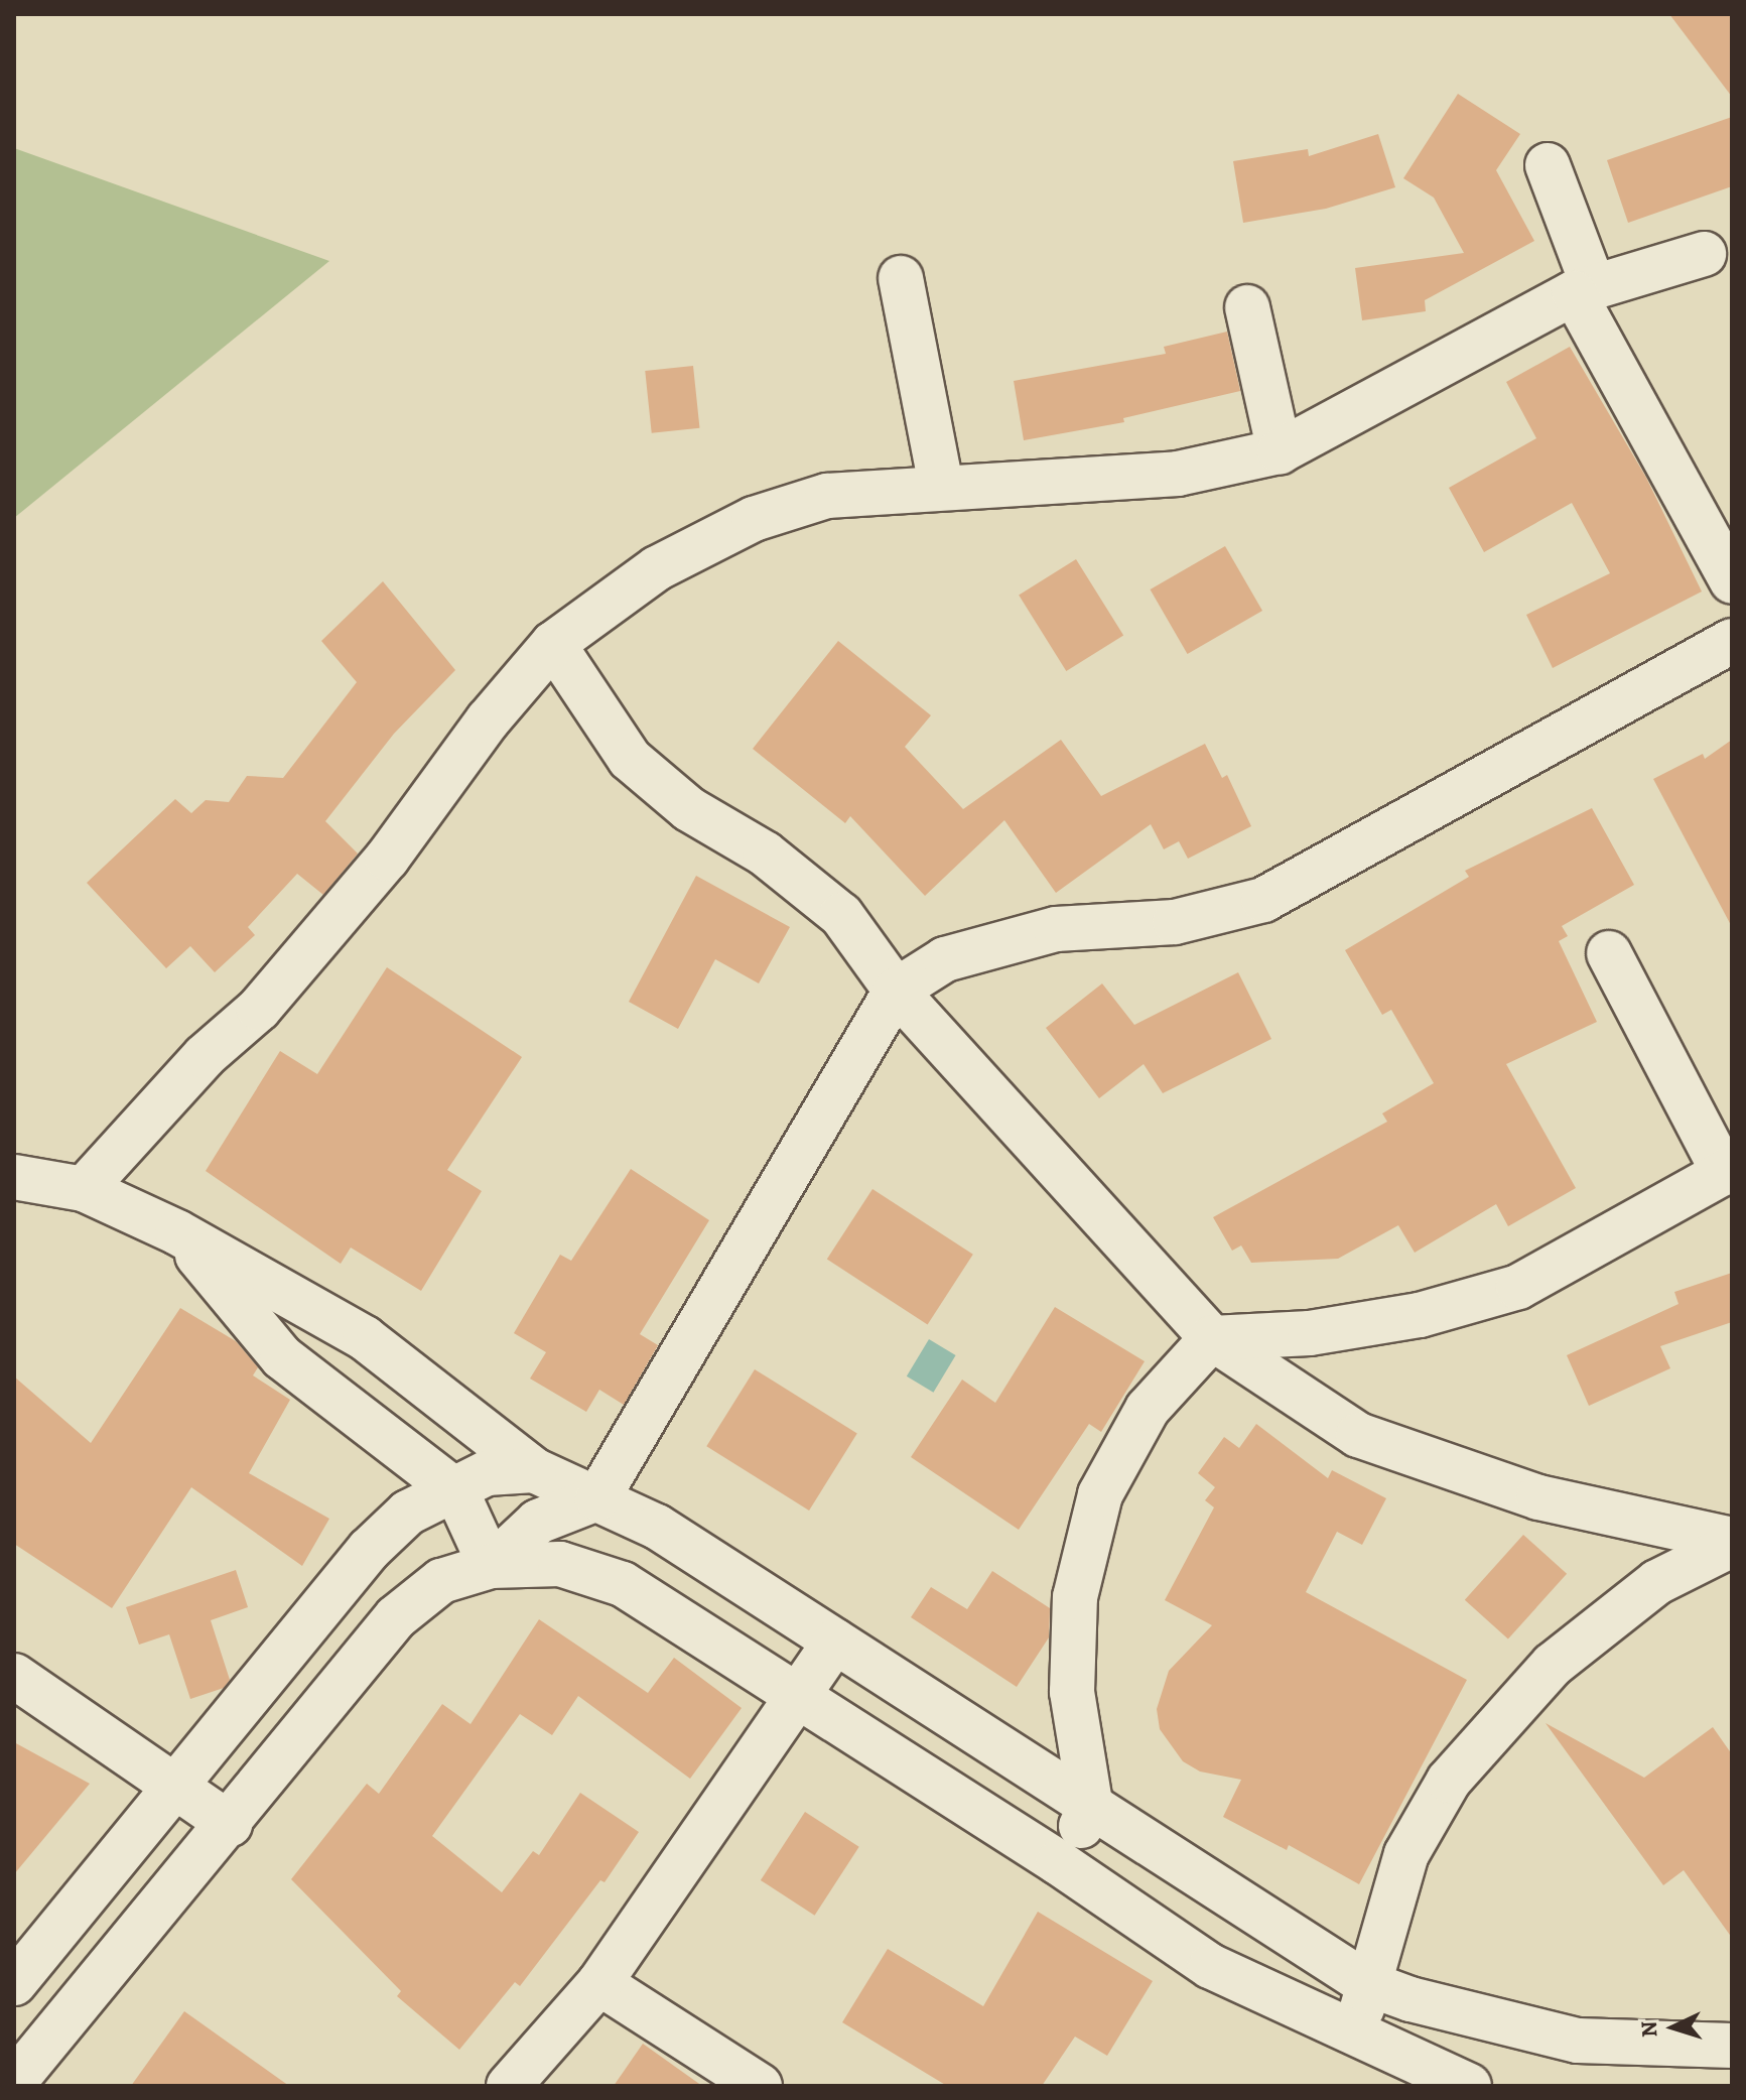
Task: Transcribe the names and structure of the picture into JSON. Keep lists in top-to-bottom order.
{
  "north": "left"
}
